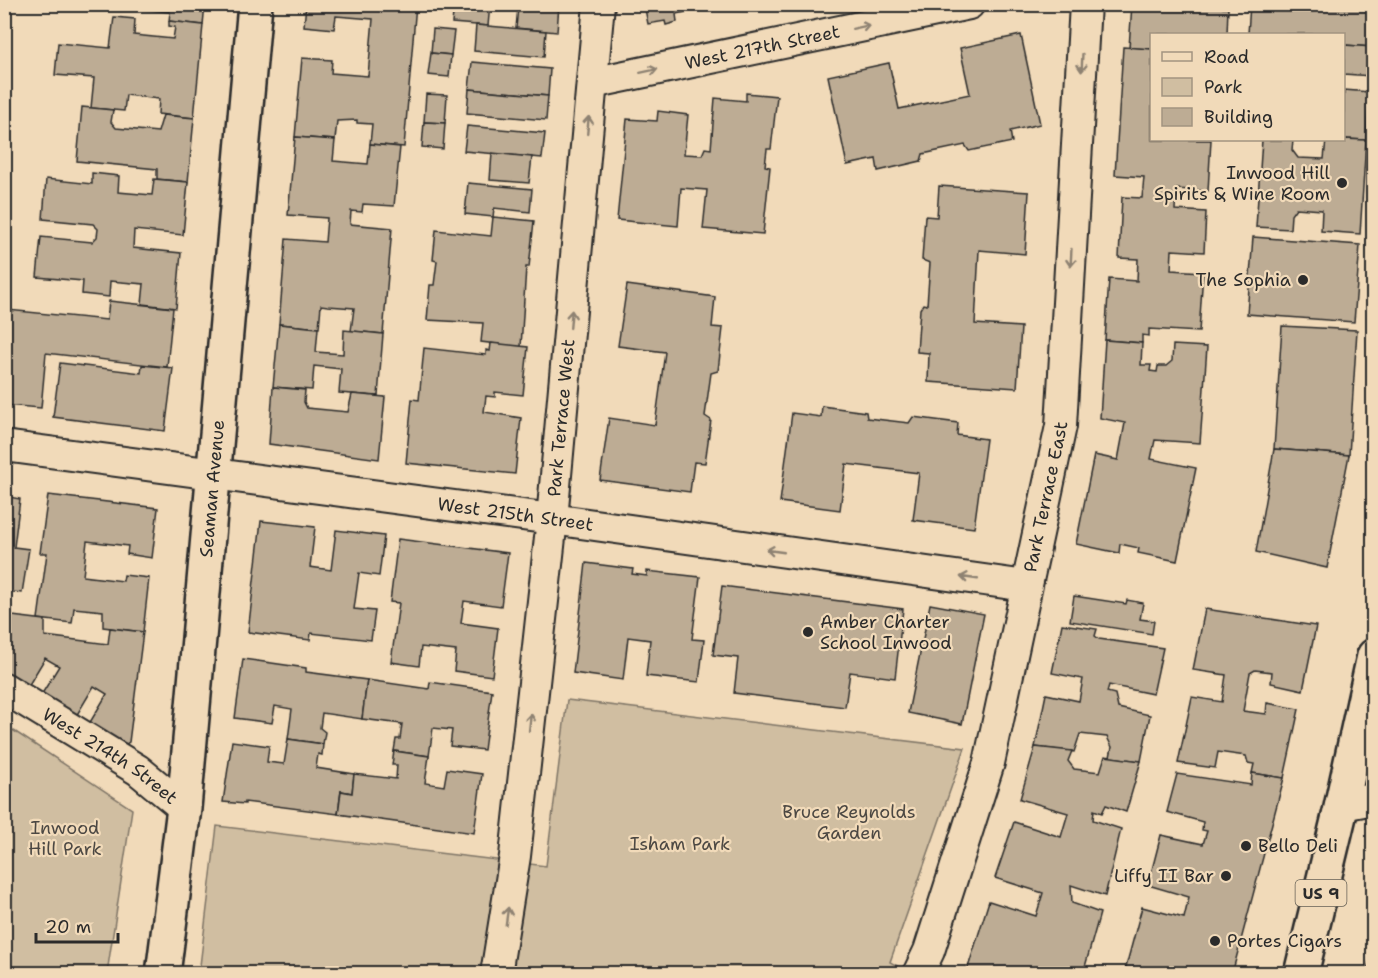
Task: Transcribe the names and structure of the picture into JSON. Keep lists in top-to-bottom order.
{
  "streets": {
    "street": [
      "West 217th Street",
      "Park Terrace West",
      "Seaman Avenue",
      "Park Terrace East",
      "West 215th Street",
      "West 214th Street",
      "US 9"
    ]
  },
  "crossings": [
    ["West 217th Street", "Park Terrace West"],
    ["Park Terrace West", "West 215th Street"],
    ["Seaman Avenue", "West 215th Street"],
    ["Seaman Avenue", "West 214th Street"],
    ["Park Terrace East", "West 215th Street"]
  ],
  "one_way": [
    "West 217th Street",
    "Park Terrace West",
    "Park Terrace East",
    "West 215th Street"
  ],
  "parks": ["Bruce Reynolds Garden", "Inwood Hill Park", "Isham Park"],
  "places": [
    "Inwood Hill Spirits & Wine Room",
    "The Sophia",
    "Amber Charter School Inwood",
    "Bello Deli",
    "Liffy II Bar",
    "Portes Cigars"
  ],
  "legend": ["Road", "Park", "Building"],
  "scale_bar": "20 m"
}
